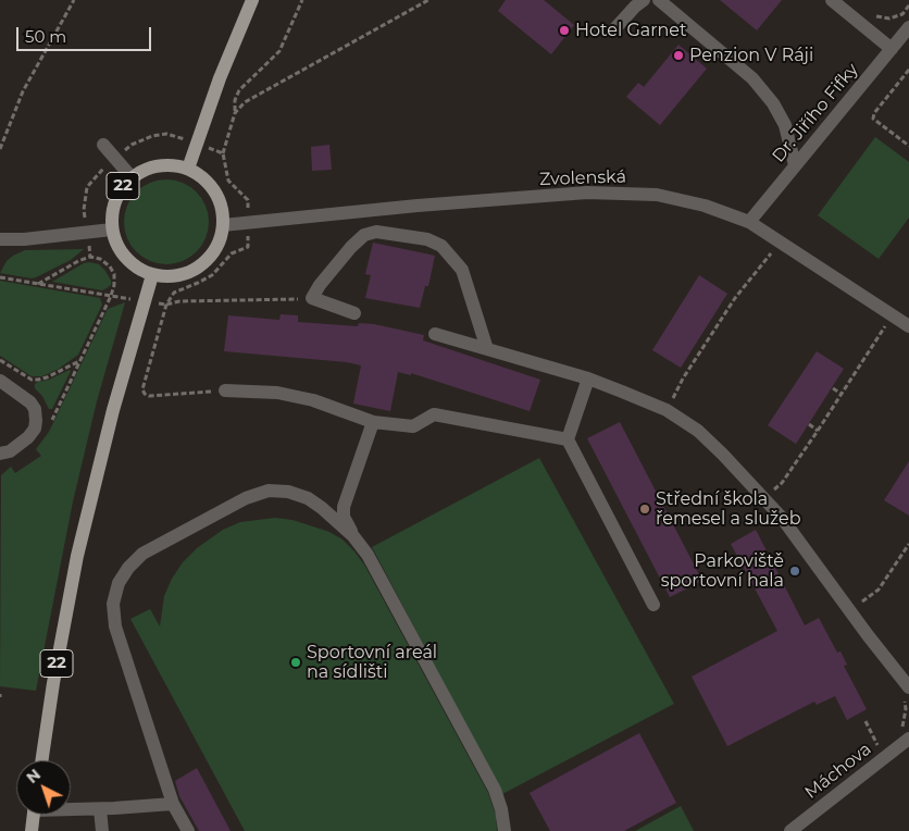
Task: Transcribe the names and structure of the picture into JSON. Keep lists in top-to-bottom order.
{
  "streets": {
    "main road": ["22"],
    "street": ["Dr. Jiřího Fifky", "Zvolenská", "Máchova"]
  },
  "crossings": [
    ["Dr. Jiřího Fifky", "Zvolenská"],
    ["Zvolenská", "22"]
  ],
  "places": [
    "Hotel Garnet",
    "Penzion V Ráji",
    "Střední škola řemesel a služeb",
    "Parkoviště sportovní hala",
    "Sportovní areál na sídlišti"
  ],
  "scale_bar": "50 m",
  "north": "top left"
}
